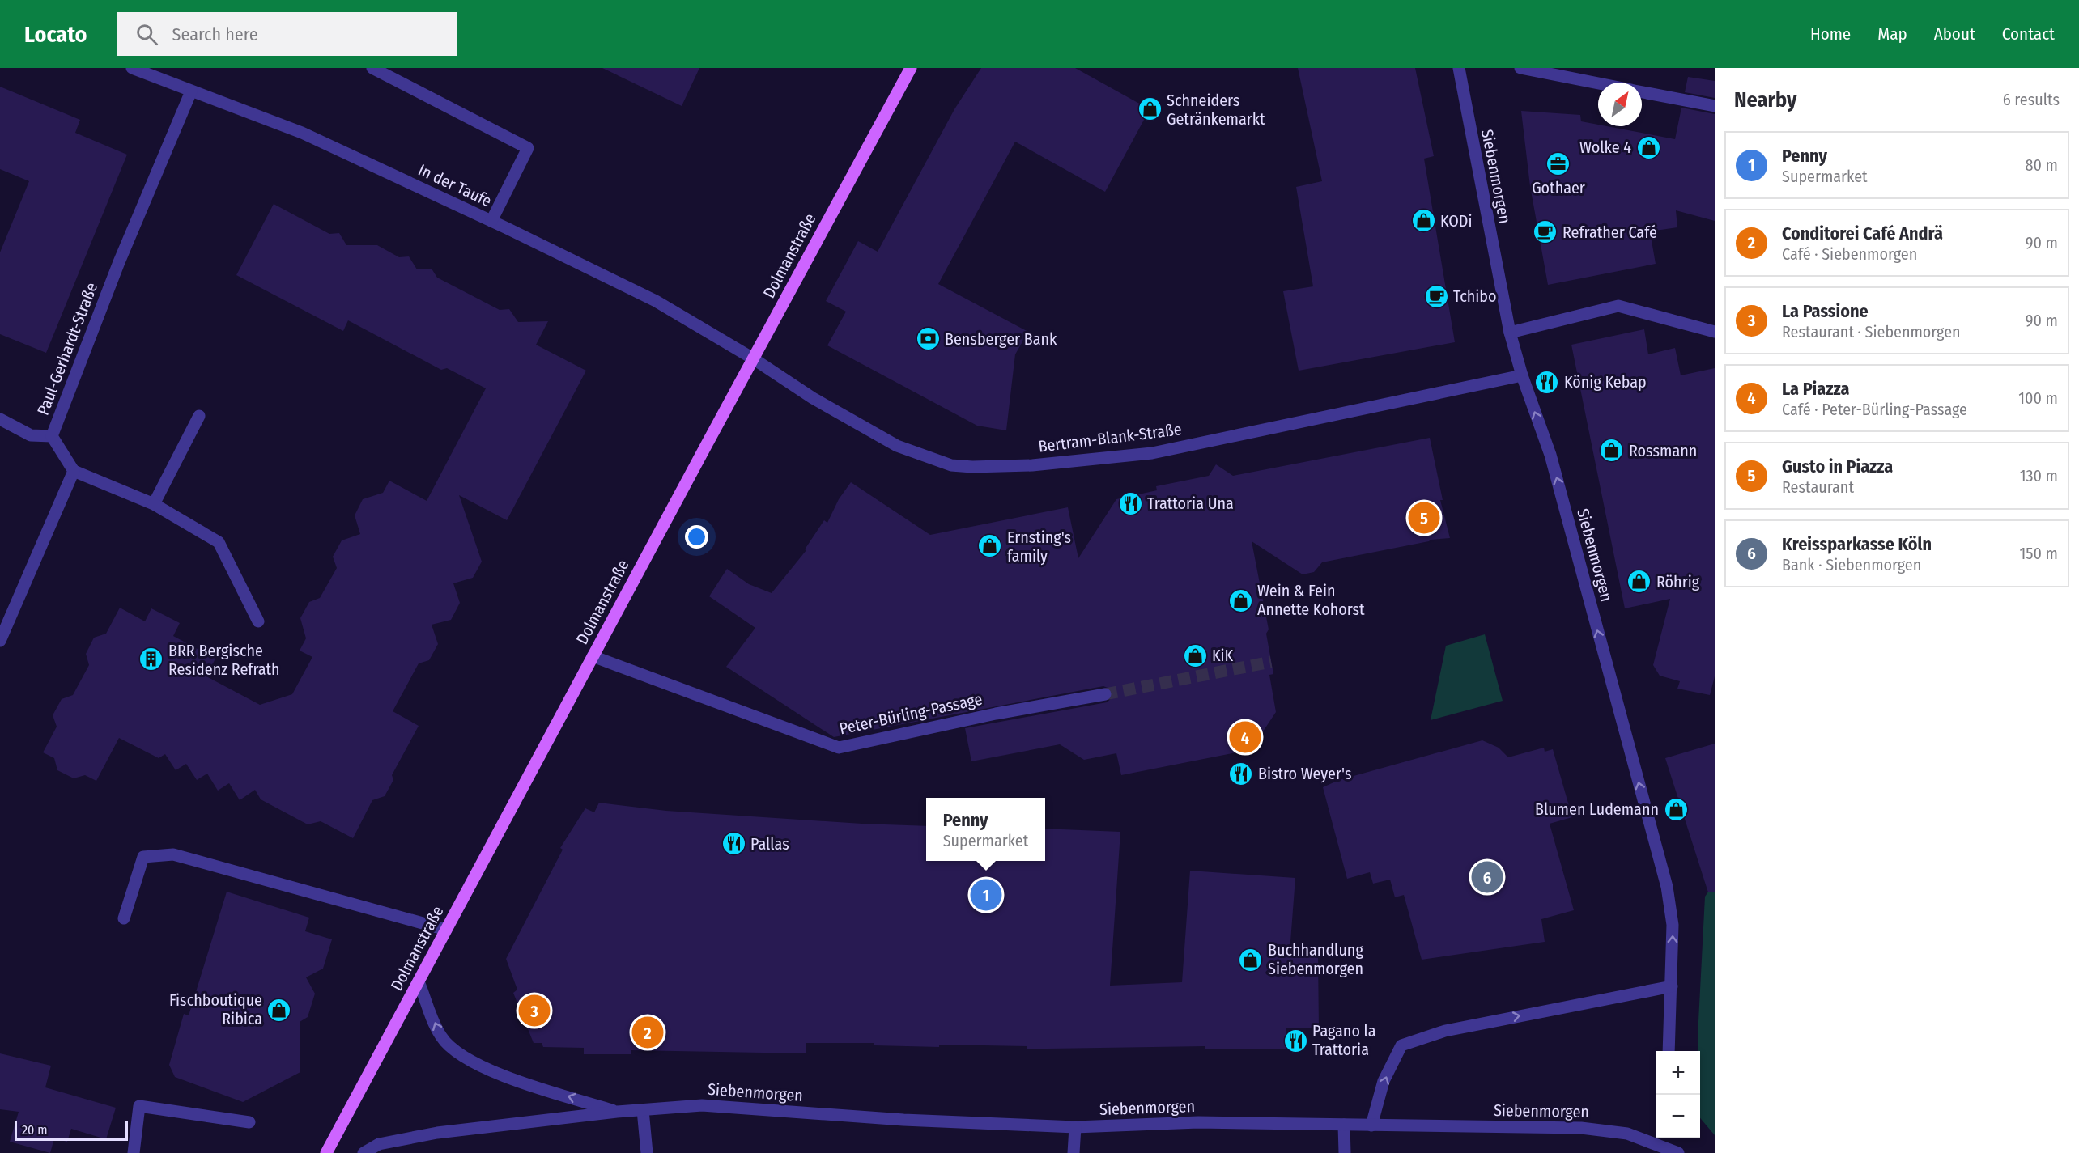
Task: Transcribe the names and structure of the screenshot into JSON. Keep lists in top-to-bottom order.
{
  "streets": {
    "main road": ["Dolmanstraße"],
    "street": [
      "Siebenmorgen",
      "In der Taufe",
      "Paul-Gerhardt-Straße",
      "Bertram-Blank-Straße",
      "Peter-Bürling-Passage"
    ]
  },
  "crossings": [
    ["Siebenmorgen", "Dolmanstraße"],
    ["Siebenmorgen", "Bertram-Blank-Straße"],
    ["In der Taufe", "Dolmanstraße"],
    ["In der Taufe", "Paul-Gerhardt-Straße"],
    ["In der Taufe", "Bertram-Blank-Straße"],
    ["Dolmanstraße", "Bertram-Blank-Straße"],
    ["Dolmanstraße", "Peter-Bürling-Passage"]
  ],
  "places": {
    "shop": [
      "Schneiders Getränkemarkt",
      "Wolke 4",
      "KODi",
      "Rossmann",
      "Ernsting's family",
      "Röhrig",
      "Wein & Fein Annette Kohorst",
      "KiK",
      "Blumen Ludemann",
      "Buchhandlung Siebenmorgen",
      "Fischboutique Ribica"
    ],
    "office": ["Gothaer"],
    "cafe": ["Refrather Café", "Tchibo"],
    "bank": ["Bensberger Bank"],
    "restaurant": [
      "König Kebap",
      "Trattoria Una",
      "Bistro Weyer's",
      "Pallas",
      "Pagano la Trattoria"
    ],
    "building": ["BRR Bergische Residenz Refrath"]
  },
  "scale_bar": "20 m",
  "north": "top right",
  "page": {
    "header": "Locato",
    "search": "Search here",
    "nav": [
      "Home",
      "Map",
      "About",
      "Contact"
    ],
    "heading": ["Nearby", "6 results"],
    "list": [
      {
        "mark": "1",
        "name": "Penny",
        "note": "Supermarket",
        "value": "80 m"
      },
      {
        "mark": "2",
        "name": "Conditorei Café Andrä",
        "note": "Café · Siebenmorgen",
        "value": "90 m"
      },
      {
        "mark": "3",
        "name": "La Passione",
        "note": "Restaurant · Siebenmorgen",
        "value": "90 m"
      },
      {
        "mark": "4",
        "name": "La Piazza",
        "note": "Café · Peter-Bürling-Passage",
        "value": "100 m"
      },
      {
        "mark": "5",
        "name": "Gusto in Piazza",
        "note": "Restaurant",
        "value": "130 m"
      },
      {
        "mark": "6",
        "name": "Kreissparkasse Köln",
        "note": "Bank · Siebenmorgen",
        "value": "150 m"
      }
    ],
    "pins": [
      "5",
      "4",
      "6",
      "1",
      "3",
      "2"
    ],
    "popup": ["Penny", "Supermarket"],
    "map_buttons": ["+", "−"],
    "scale": "20 m"
  }
}
